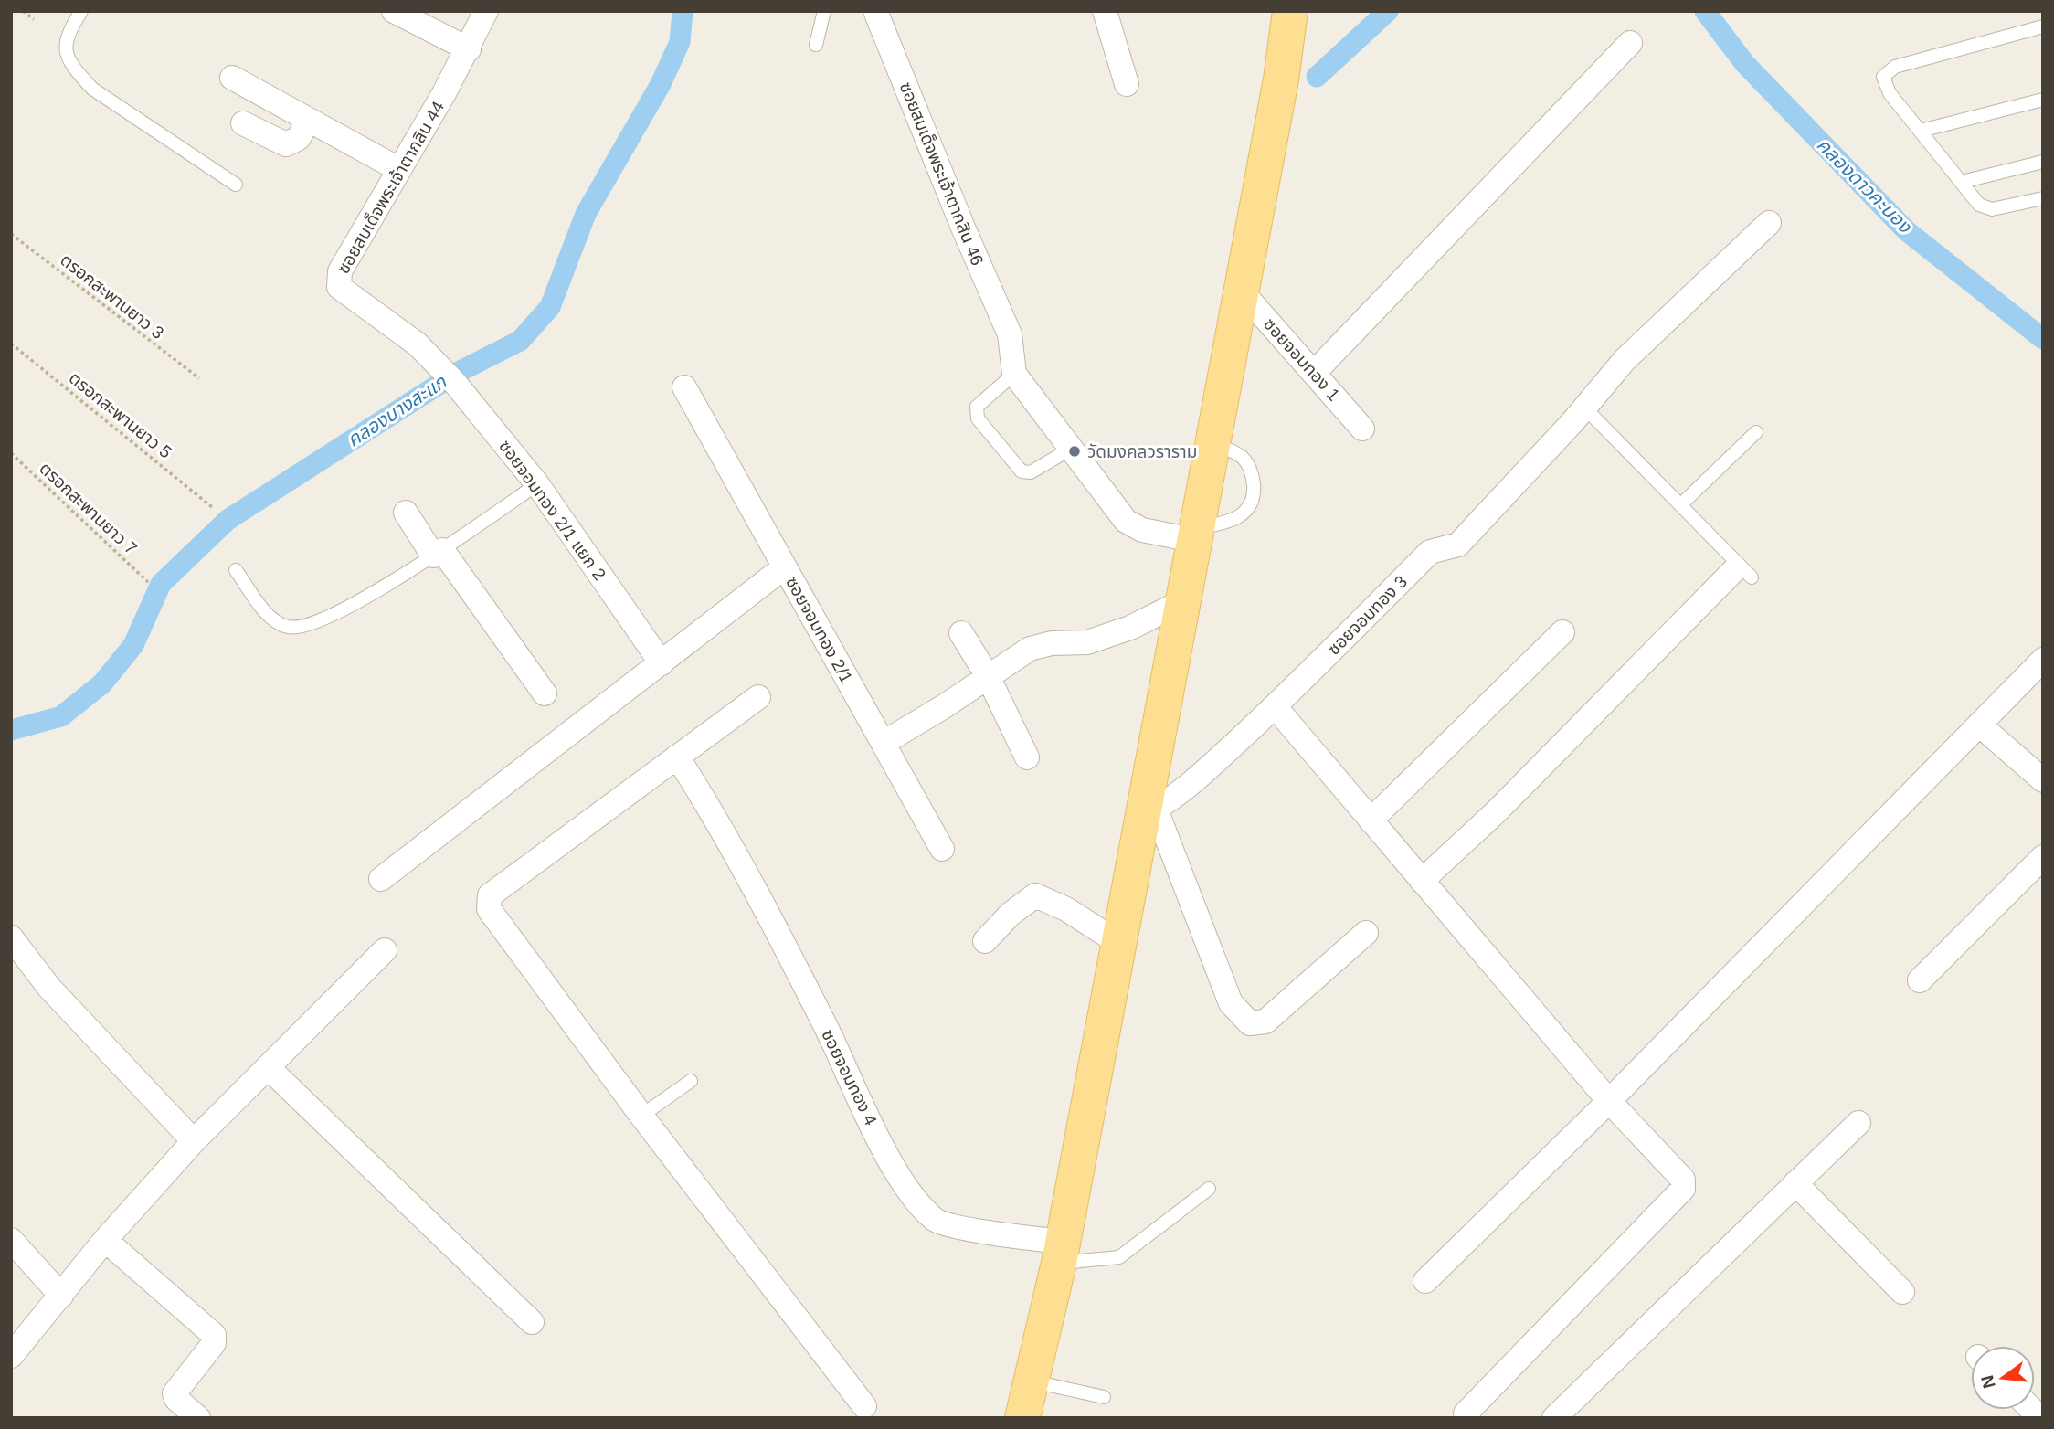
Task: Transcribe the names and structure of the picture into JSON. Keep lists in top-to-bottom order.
{
  "streets": {
    "street": [
      "ซอยสมเด็จพระเจ้าตากสิน 46",
      "ซอยสมเด็จพระเจ้าตากสิน 44",
      "ซอยจอมทอง 1",
      "ซอยจอมทอง 2/1 แยก 2",
      "ซอยจอมทอง 3",
      "ซอยจอมทอง 2/1",
      "ซอยจอมทอง 4"
    ],
    "path": ["ตรอกสะพานยาว 3", "ตรอกสะพานยาว 5", "ตรอกสะพานยาว 7"]
  },
  "crossings": [
    ["ซอยสมเด็จพระเจ้าตากสิน 44", "ซอยจอมทอง 2/1 แยก 2"],
    ["ซอยจอมทอง 2/1 แยก 2", "ซอยจอมทอง 2/1"]
  ],
  "water": ["คลองดาวคะนอง", "คลองบางสะแก"],
  "places": ["วัดมงคลวราราม"],
  "north": "left"
}
